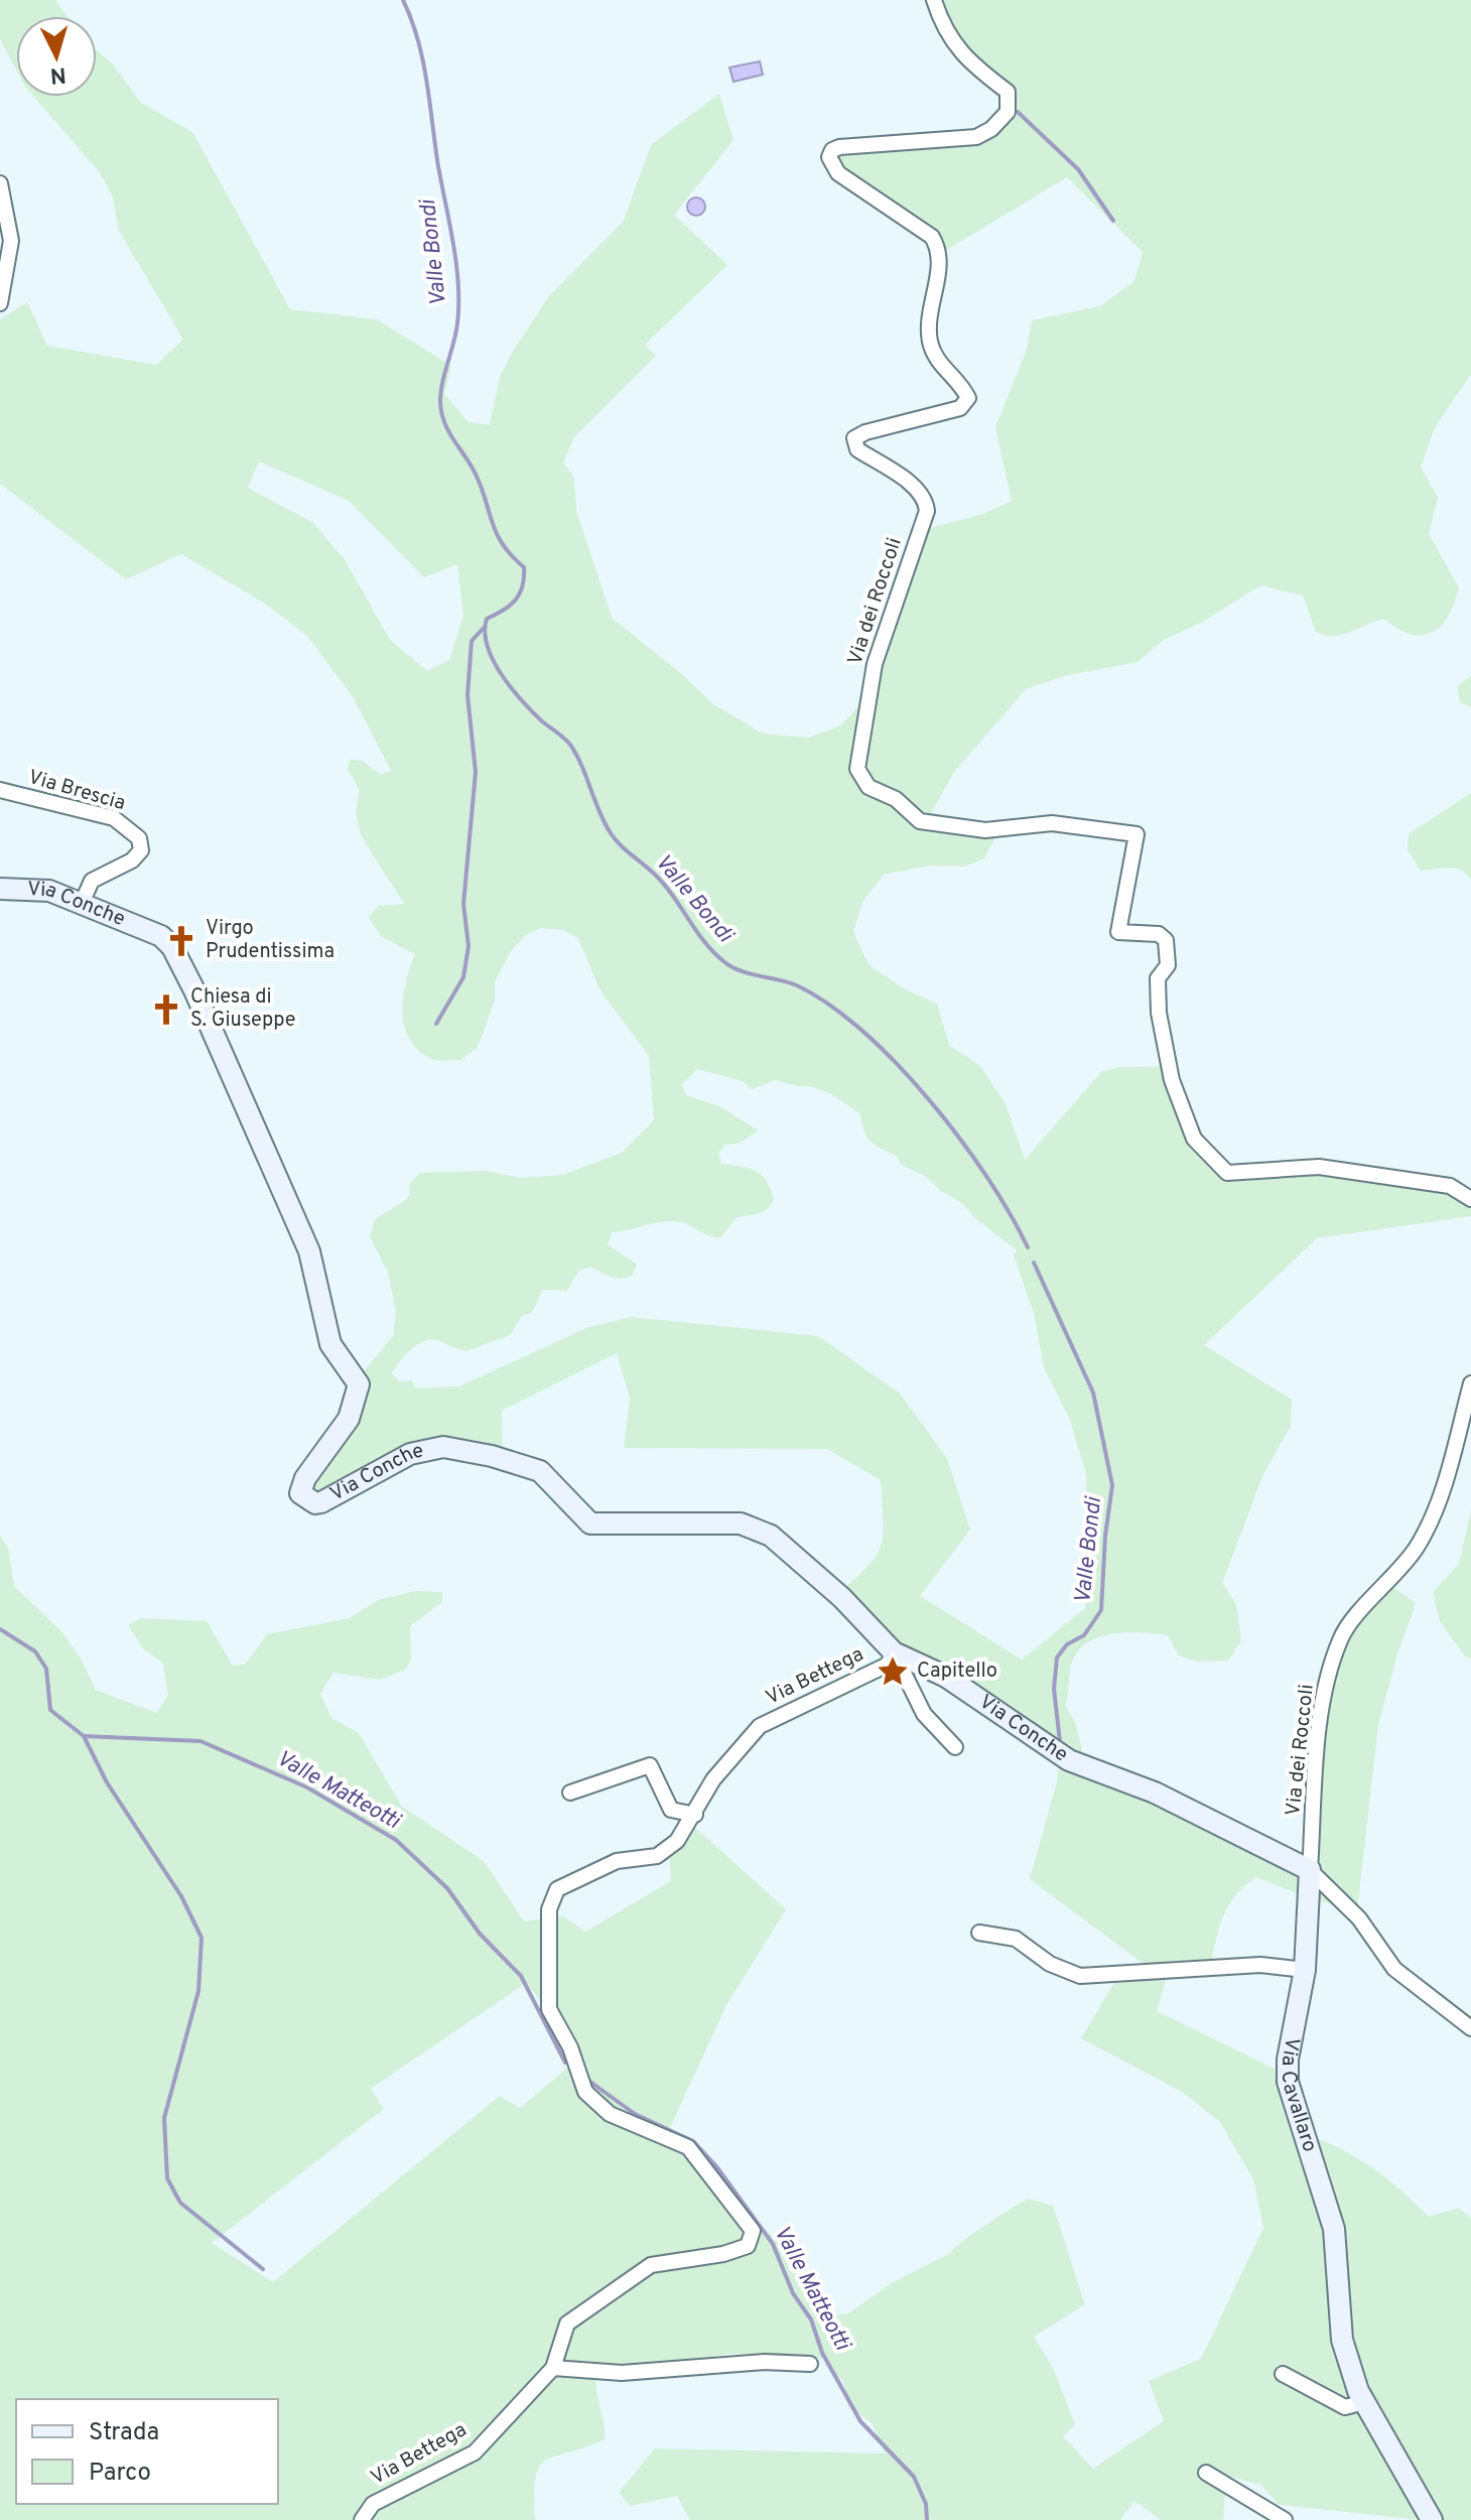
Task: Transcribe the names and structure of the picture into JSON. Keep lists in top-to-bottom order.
{
  "streets": {
    "street": [
      "Via dei Roccoli",
      "Via Brescia",
      "Via Conche",
      "Via Bettega",
      "Via Cavallaro"
    ]
  },
  "crossings": [
    ["Via dei Roccoli", "Via Conche"],
    ["Via dei Roccoli", "Via Cavallaro"],
    ["Via Brescia", "Via Conche"],
    ["Via Conche", "Via Bettega"],
    ["Via Conche", "Via Cavallaro"]
  ],
  "water": ["Valle Bondi", "Valle Matteotti"],
  "places": {
    "church": ["Virgo Prudentissima", "Chiesa di S. Giuseppe"],
    "place": ["Capitello"]
  },
  "legend": ["Strada", "Parco"],
  "north": "bottom"
}
